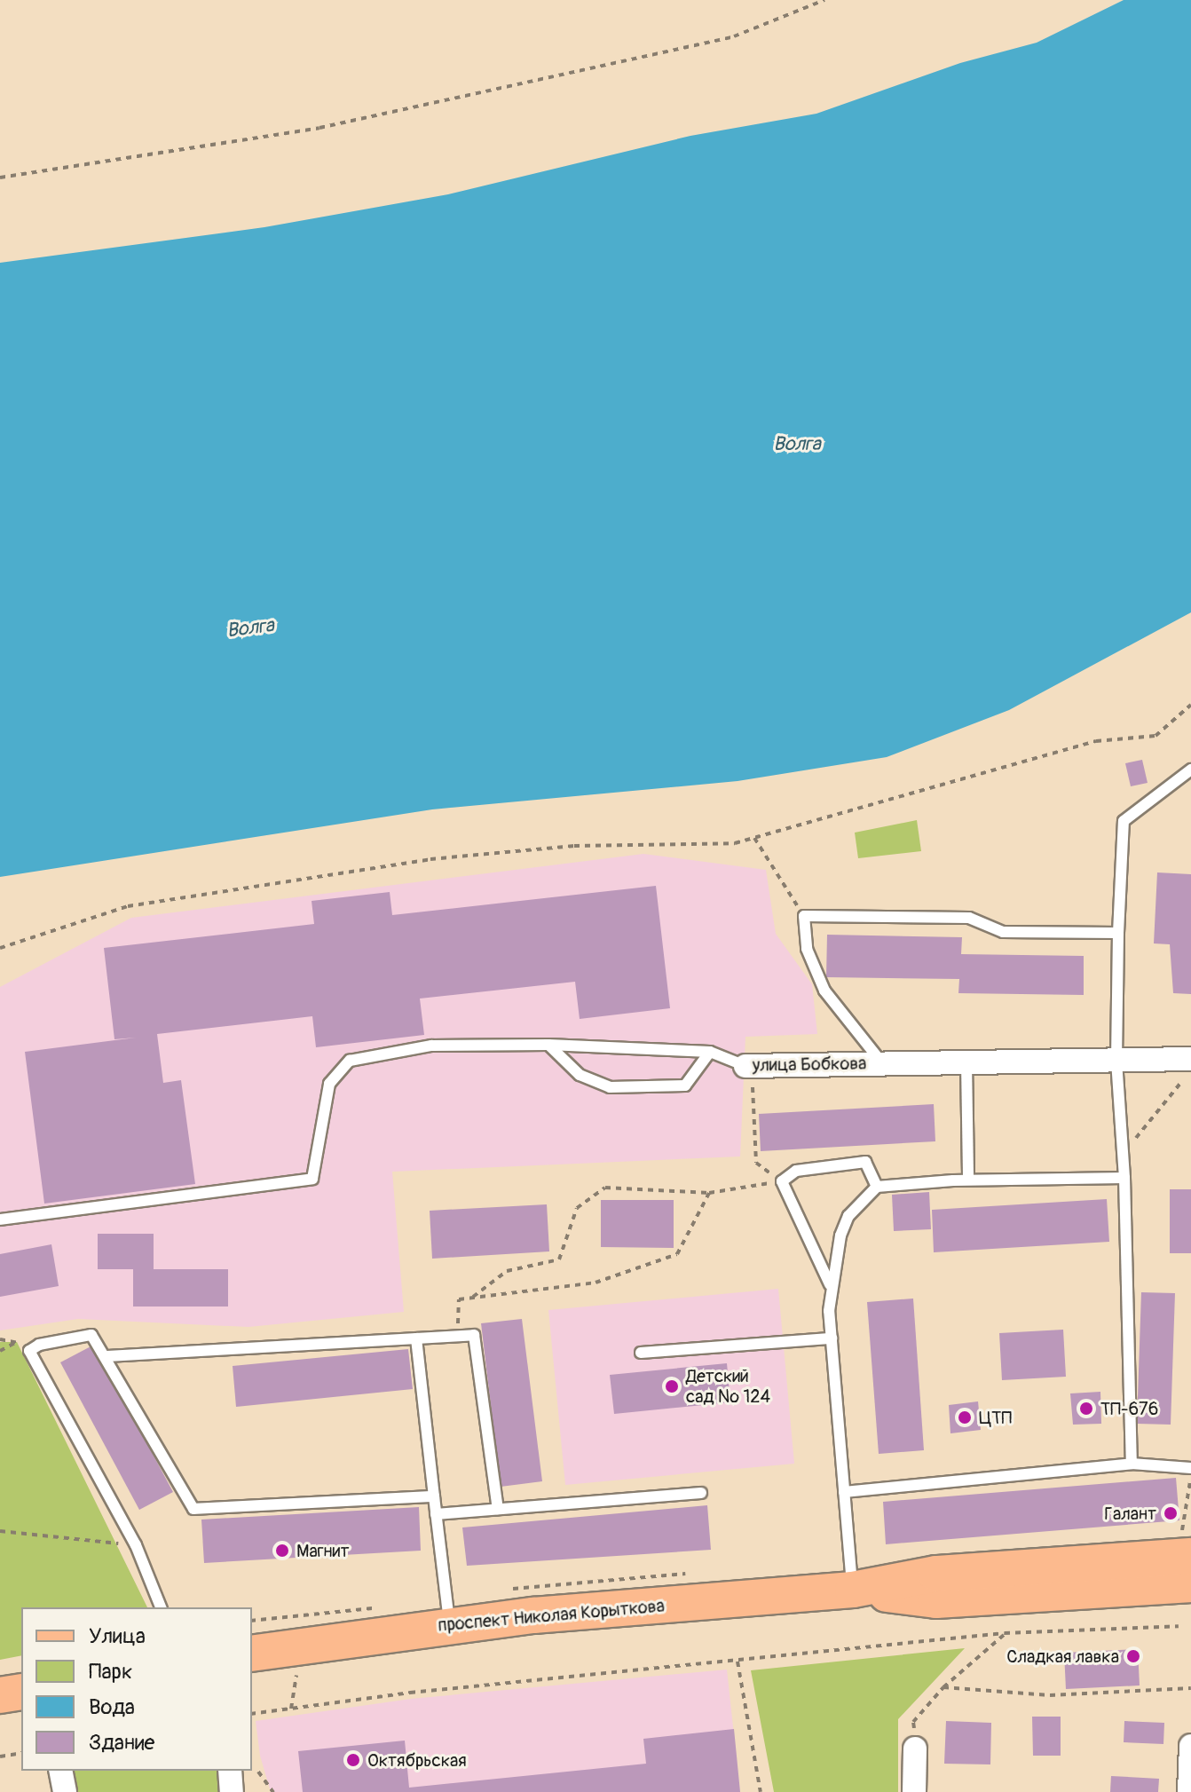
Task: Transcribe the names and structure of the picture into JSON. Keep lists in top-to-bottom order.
{
  "streets": {
    "main road": ["проспект Николая Корыткова"],
    "street": ["улица Бобкова"]
  },
  "water": ["Волга"],
  "places": [
    "Детский сад № 124",
    "ТП-676",
    "ЦТП",
    "Галант",
    "Магнит",
    "Сладкая лавка",
    "Октябрьская"
  ],
  "legend": [
    "Улица",
    "Парк",
    "Вода",
    "Здание"
  ]
}
